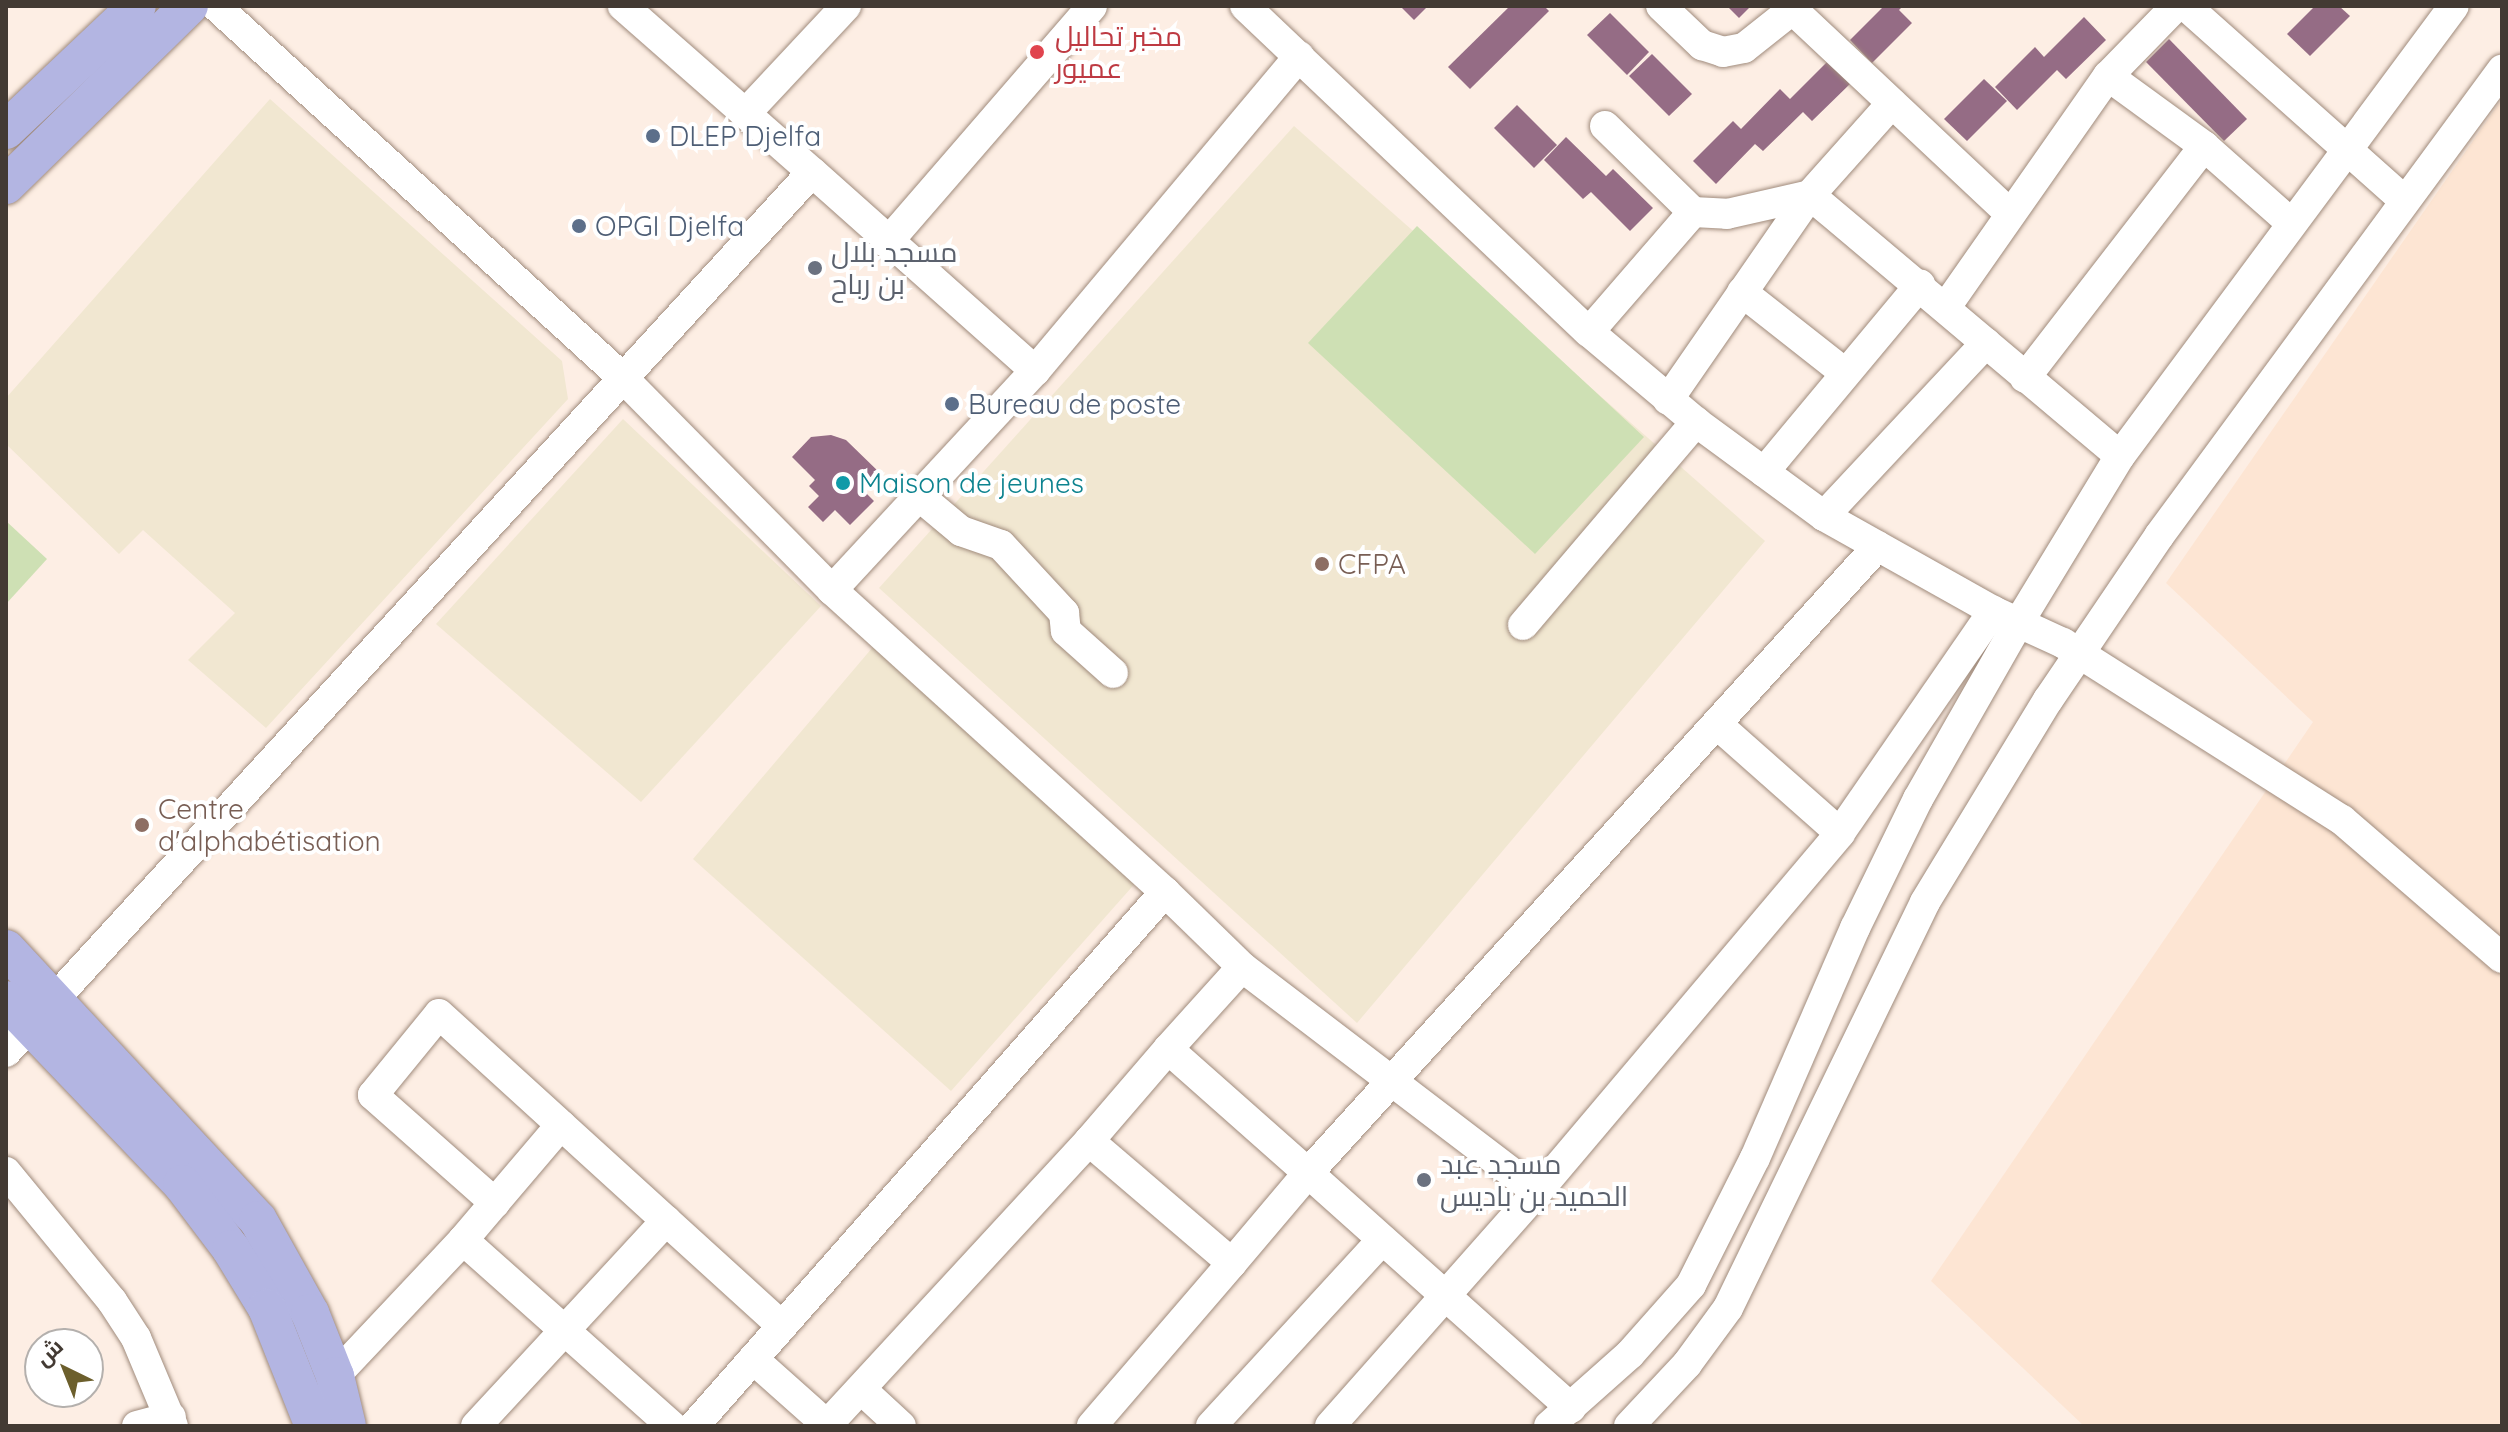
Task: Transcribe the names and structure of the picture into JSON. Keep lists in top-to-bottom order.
{
  "places": [
    "مخبر تحاليل عميور",
    "DLEP Djelfa",
    "OPGI Djelfa",
    "مسجد بلال بن رباح",
    "Bureau de poste",
    "Maison de jeunes",
    "CFPA",
    "Centre d'alphabétisation",
    "مسجد عبد الحميد بن باديس"
  ],
  "north": "top left"
}
